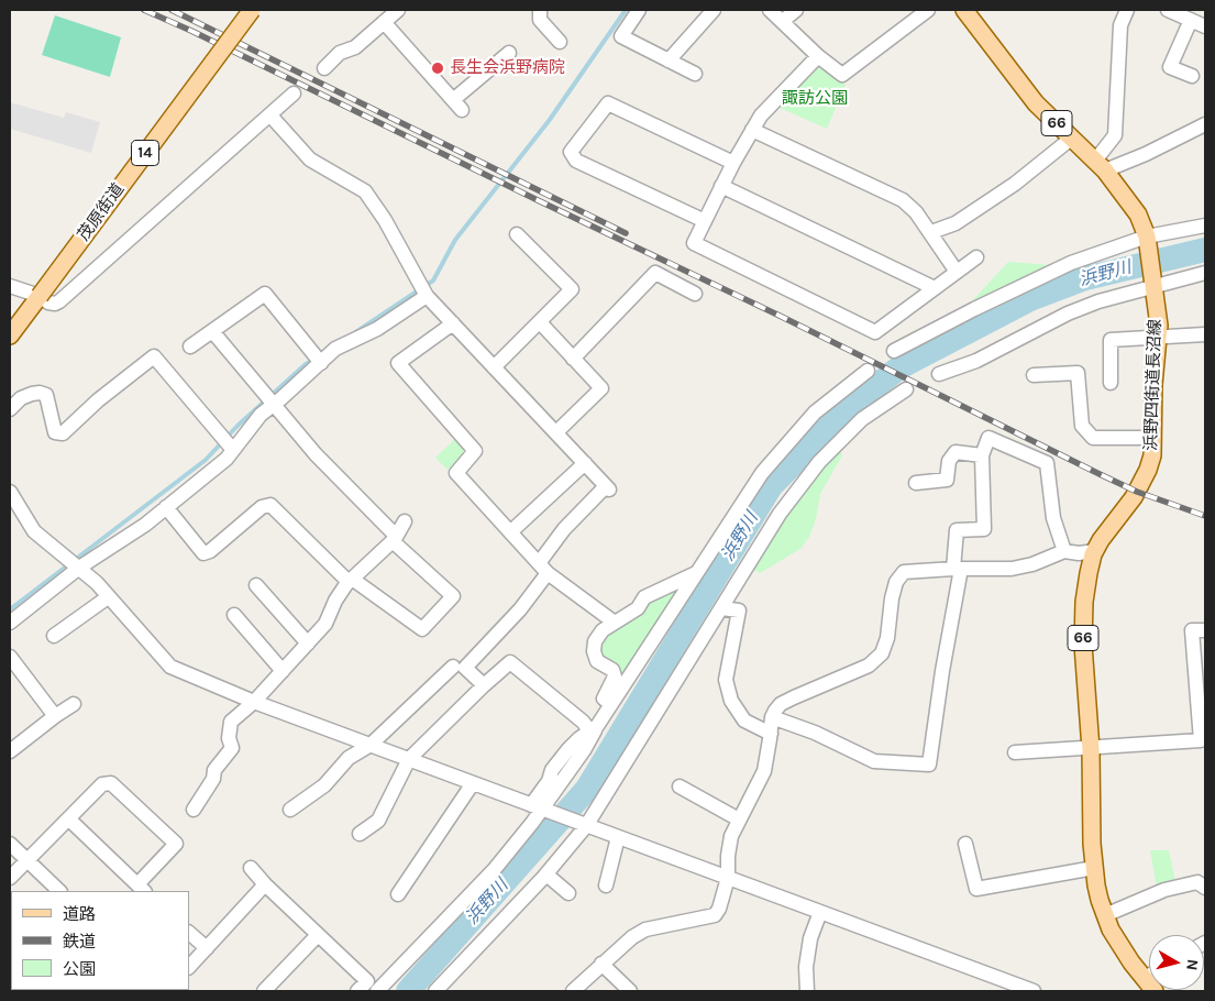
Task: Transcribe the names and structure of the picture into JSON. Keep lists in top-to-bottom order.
{
  "streets": {
    "main road": [
      "66",
      "14",
      "茂原街道",
      "浜野四街道長沼線"
    ]
  },
  "water": ["浜野川"],
  "parks": ["諏訪公園"],
  "places": ["長生会浜野病院"],
  "legend": ["道路", "鉄道", "公園"],
  "north": "right"
}
